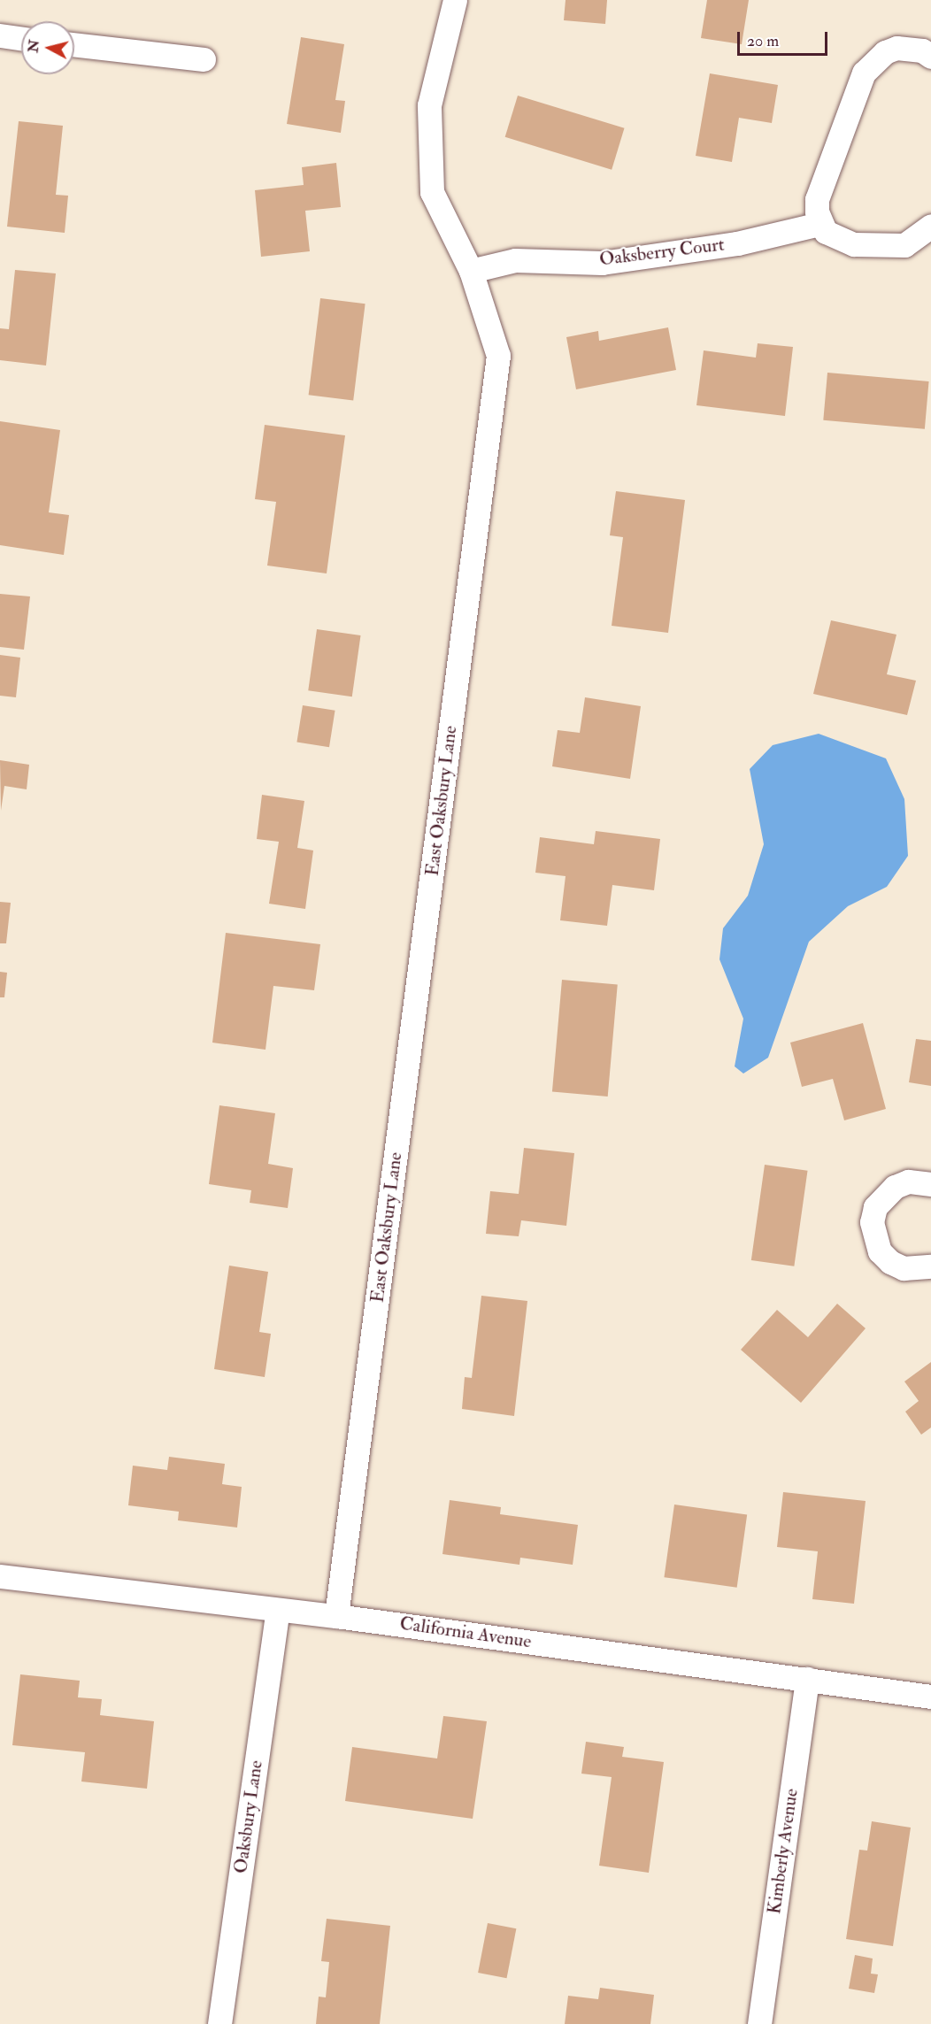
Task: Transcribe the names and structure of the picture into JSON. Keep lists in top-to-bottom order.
{
  "streets": {
    "street": [
      "Oaksberry Court",
      "East Oaksbury Lane",
      "California Avenue",
      "Oaksbury Lane",
      "Kimberly Avenue"
    ]
  },
  "crossings": [
    ["Oaksberry Court", "East Oaksbury Lane"],
    ["East Oaksbury Lane", "California Avenue"],
    ["California Avenue", "Oaksbury Lane"],
    ["California Avenue", "Kimberly Avenue"]
  ],
  "scale_bar": "20 m",
  "north": "left"
}
